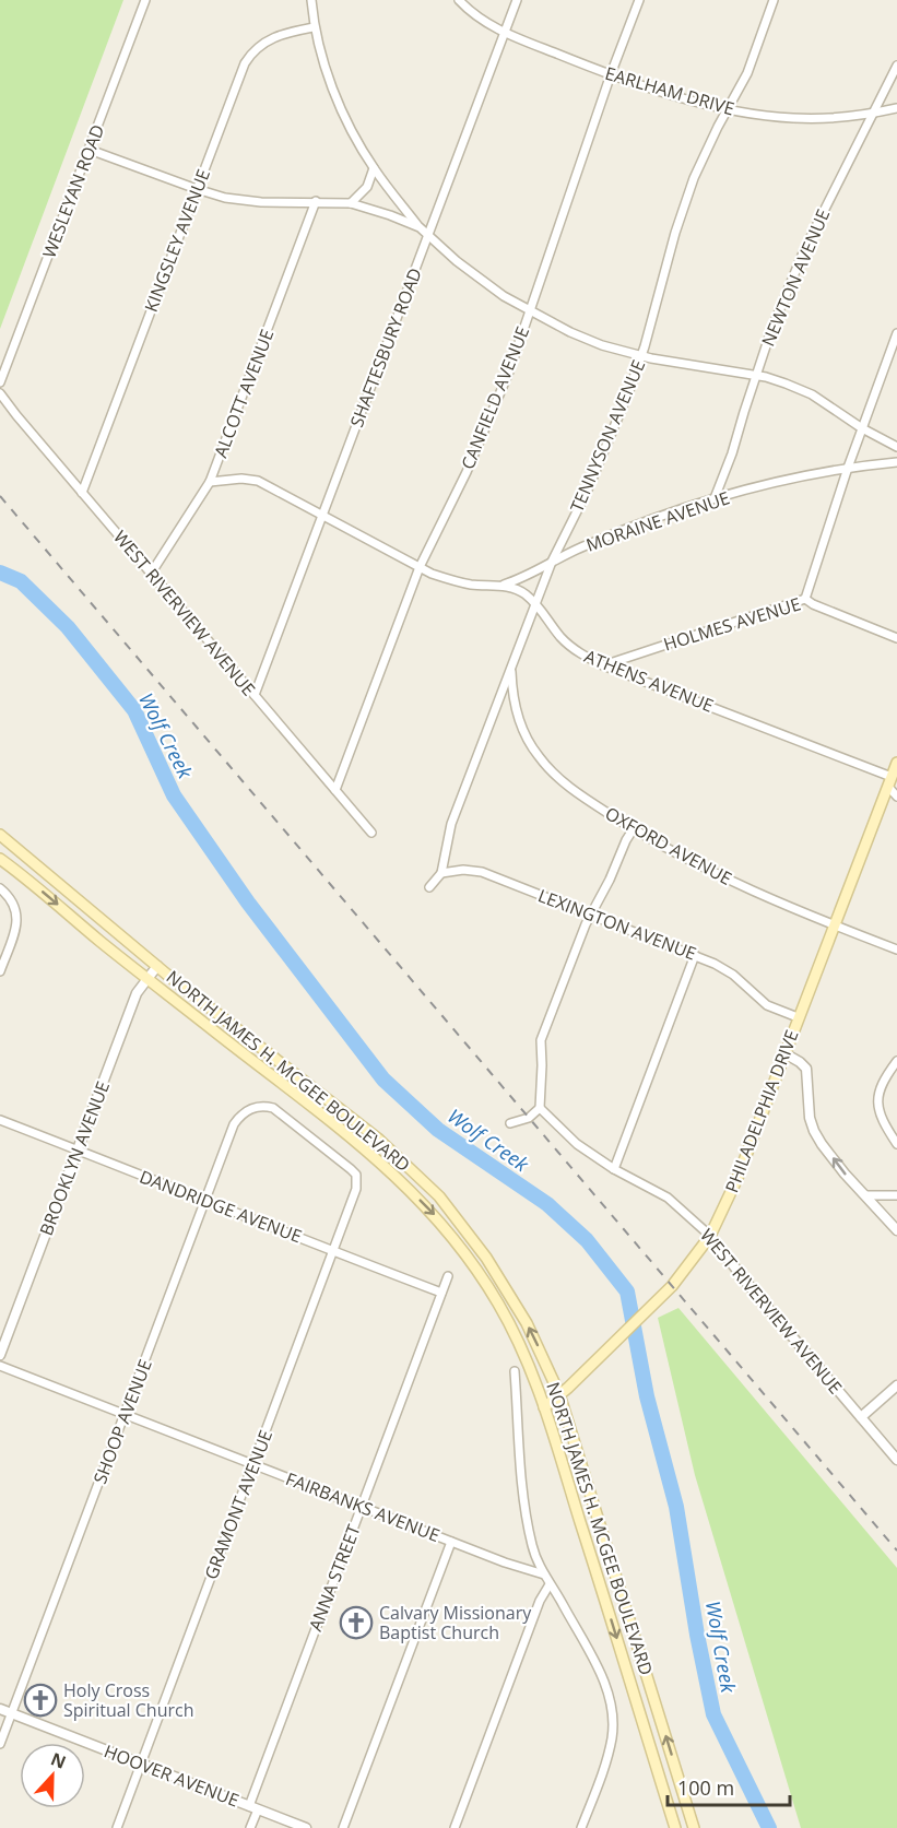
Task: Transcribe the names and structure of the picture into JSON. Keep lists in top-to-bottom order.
{
  "streets": {
    "main road": ["NORTH JAMES H. MCGEE BOULEVARD", "PHILADELPHIA DRIVE"],
    "street": [
      "EARLHAM DRIVE",
      "WESLEYAN ROAD",
      "KINGSLEY AVENUE",
      "NEWTON AVENUE",
      "SHAFTESBURY ROAD",
      "ALCOTT AVENUE",
      "CANFIELD AVENUE",
      "TENNYSON AVENUE",
      "MORAINE AVENUE",
      "WEST RIVERVIEW AVENUE",
      "HOLMES AVENUE",
      "ATHENS AVENUE",
      "OXFORD AVENUE",
      "LEXINGTON AVENUE",
      "BROOKLYN AVENUE",
      "DANDRIDGE AVENUE",
      "SHOOP AVENUE",
      "GRAMONT AVENUE",
      "FAIRBANKS AVENUE",
      "ANNA STREET",
      "HOOVER AVENUE"
    ]
  },
  "crossings": [
    ["EARLHAM DRIVE", "NEWTON AVENUE"],
    ["EARLHAM DRIVE", "SHAFTESBURY ROAD"],
    ["EARLHAM DRIVE", "CANFIELD AVENUE"],
    ["EARLHAM DRIVE", "TENNYSON AVENUE"],
    ["KINGSLEY AVENUE", "WEST RIVERVIEW AVENUE"],
    ["NEWTON AVENUE", "MORAINE AVENUE"],
    ["SHAFTESBURY ROAD", "WEST RIVERVIEW AVENUE"],
    ["SHAFTESBURY ROAD", "ATHENS AVENUE"],
    ["ALCOTT AVENUE", "WEST RIVERVIEW AVENUE"],
    ["ALCOTT AVENUE", "ATHENS AVENUE"],
    ["CANFIELD AVENUE", "WEST RIVERVIEW AVENUE"],
    ["CANFIELD AVENUE", "ATHENS AVENUE"],
    ["TENNYSON AVENUE", "MORAINE AVENUE"],
    ["TENNYSON AVENUE", "ATHENS AVENUE"],
    ["TENNYSON AVENUE", "OXFORD AVENUE"],
    ["TENNYSON AVENUE", "LEXINGTON AVENUE"],
    ["MORAINE AVENUE", "ATHENS AVENUE"],
    ["WEST RIVERVIEW AVENUE", "PHILADELPHIA DRIVE"],
    ["HOLMES AVENUE", "ATHENS AVENUE"],
    ["ATHENS AVENUE", "PHILADELPHIA DRIVE"],
    ["OXFORD AVENUE", "PHILADELPHIA DRIVE"],
    ["LEXINGTON AVENUE", "PHILADELPHIA DRIVE"],
    ["NORTH JAMES H. MCGEE BOULEVARD", "PHILADELPHIA DRIVE"],
    ["NORTH JAMES H. MCGEE BOULEVARD", "BROOKLYN AVENUE"],
    ["BROOKLYN AVENUE", "DANDRIDGE AVENUE"],
    ["DANDRIDGE AVENUE", "SHOOP AVENUE"],
    ["DANDRIDGE AVENUE", "GRAMONT AVENUE"],
    ["DANDRIDGE AVENUE", "ANNA STREET"],
    ["SHOOP AVENUE", "GRAMONT AVENUE"],
    ["SHOOP AVENUE", "FAIRBANKS AVENUE"],
    ["SHOOP AVENUE", "HOOVER AVENUE"],
    ["GRAMONT AVENUE", "FAIRBANKS AVENUE"],
    ["GRAMONT AVENUE", "HOOVER AVENUE"],
    ["FAIRBANKS AVENUE", "ANNA STREET"],
    ["ANNA STREET", "HOOVER AVENUE"]
  ],
  "water": ["Wolf Creek"],
  "places": {
    "church": ["Calvary Missionary Baptist Church", "Holy Cross Spiritual Church"]
  },
  "scale_bar": "100 m",
  "north": "top"
}
